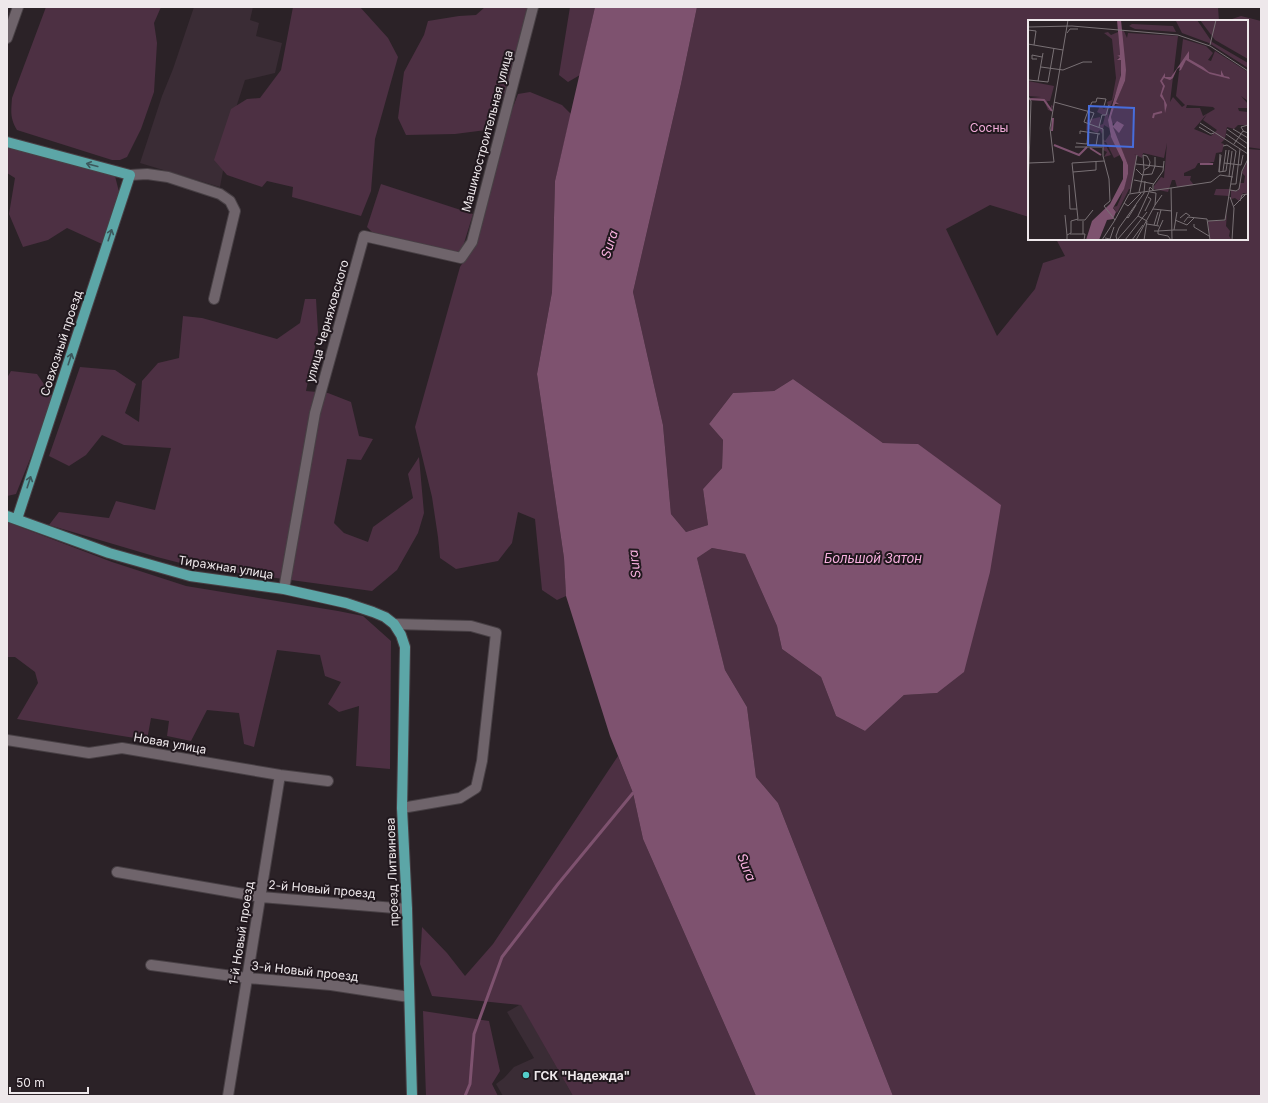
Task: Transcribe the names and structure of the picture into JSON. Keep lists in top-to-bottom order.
{
  "streets": {
    "main road": ["Совхозный проезд", "Тиражная улица", "проезд Литвинова"],
    "street": [
      "Машиностроительная улица",
      "улица Черняховского",
      "Новая улица",
      "2-й Новый проезд",
      "1-й Новый проезд",
      "3-й Новый проезд"
    ]
  },
  "crossings": [
    ["Машиностроительная улица", "улица Черняховского"],
    ["улица Черняховского", "Тиражная улица"],
    ["Совхозный проезд", "Тиражная улица"],
    ["Тиражная улица", "проезд Литвинова"],
    ["Новая улица", "1-й Новый проезд"],
    ["проезд Литвинова", "2-й Новый проезд"],
    ["проезд Литвинова", "3-й Новый проезд"],
    ["2-й Новый проезд", "1-й Новый проезд"],
    ["1-й Новый проезд", "3-й Новый проезд"]
  ],
  "one_way": ["Совхозный проезд"],
  "water": ["Sura", "Большой Затон"],
  "parks": ["Сосны"],
  "places": ["ГСК \"Надежда\""],
  "scale_bar": "50 m"
}
